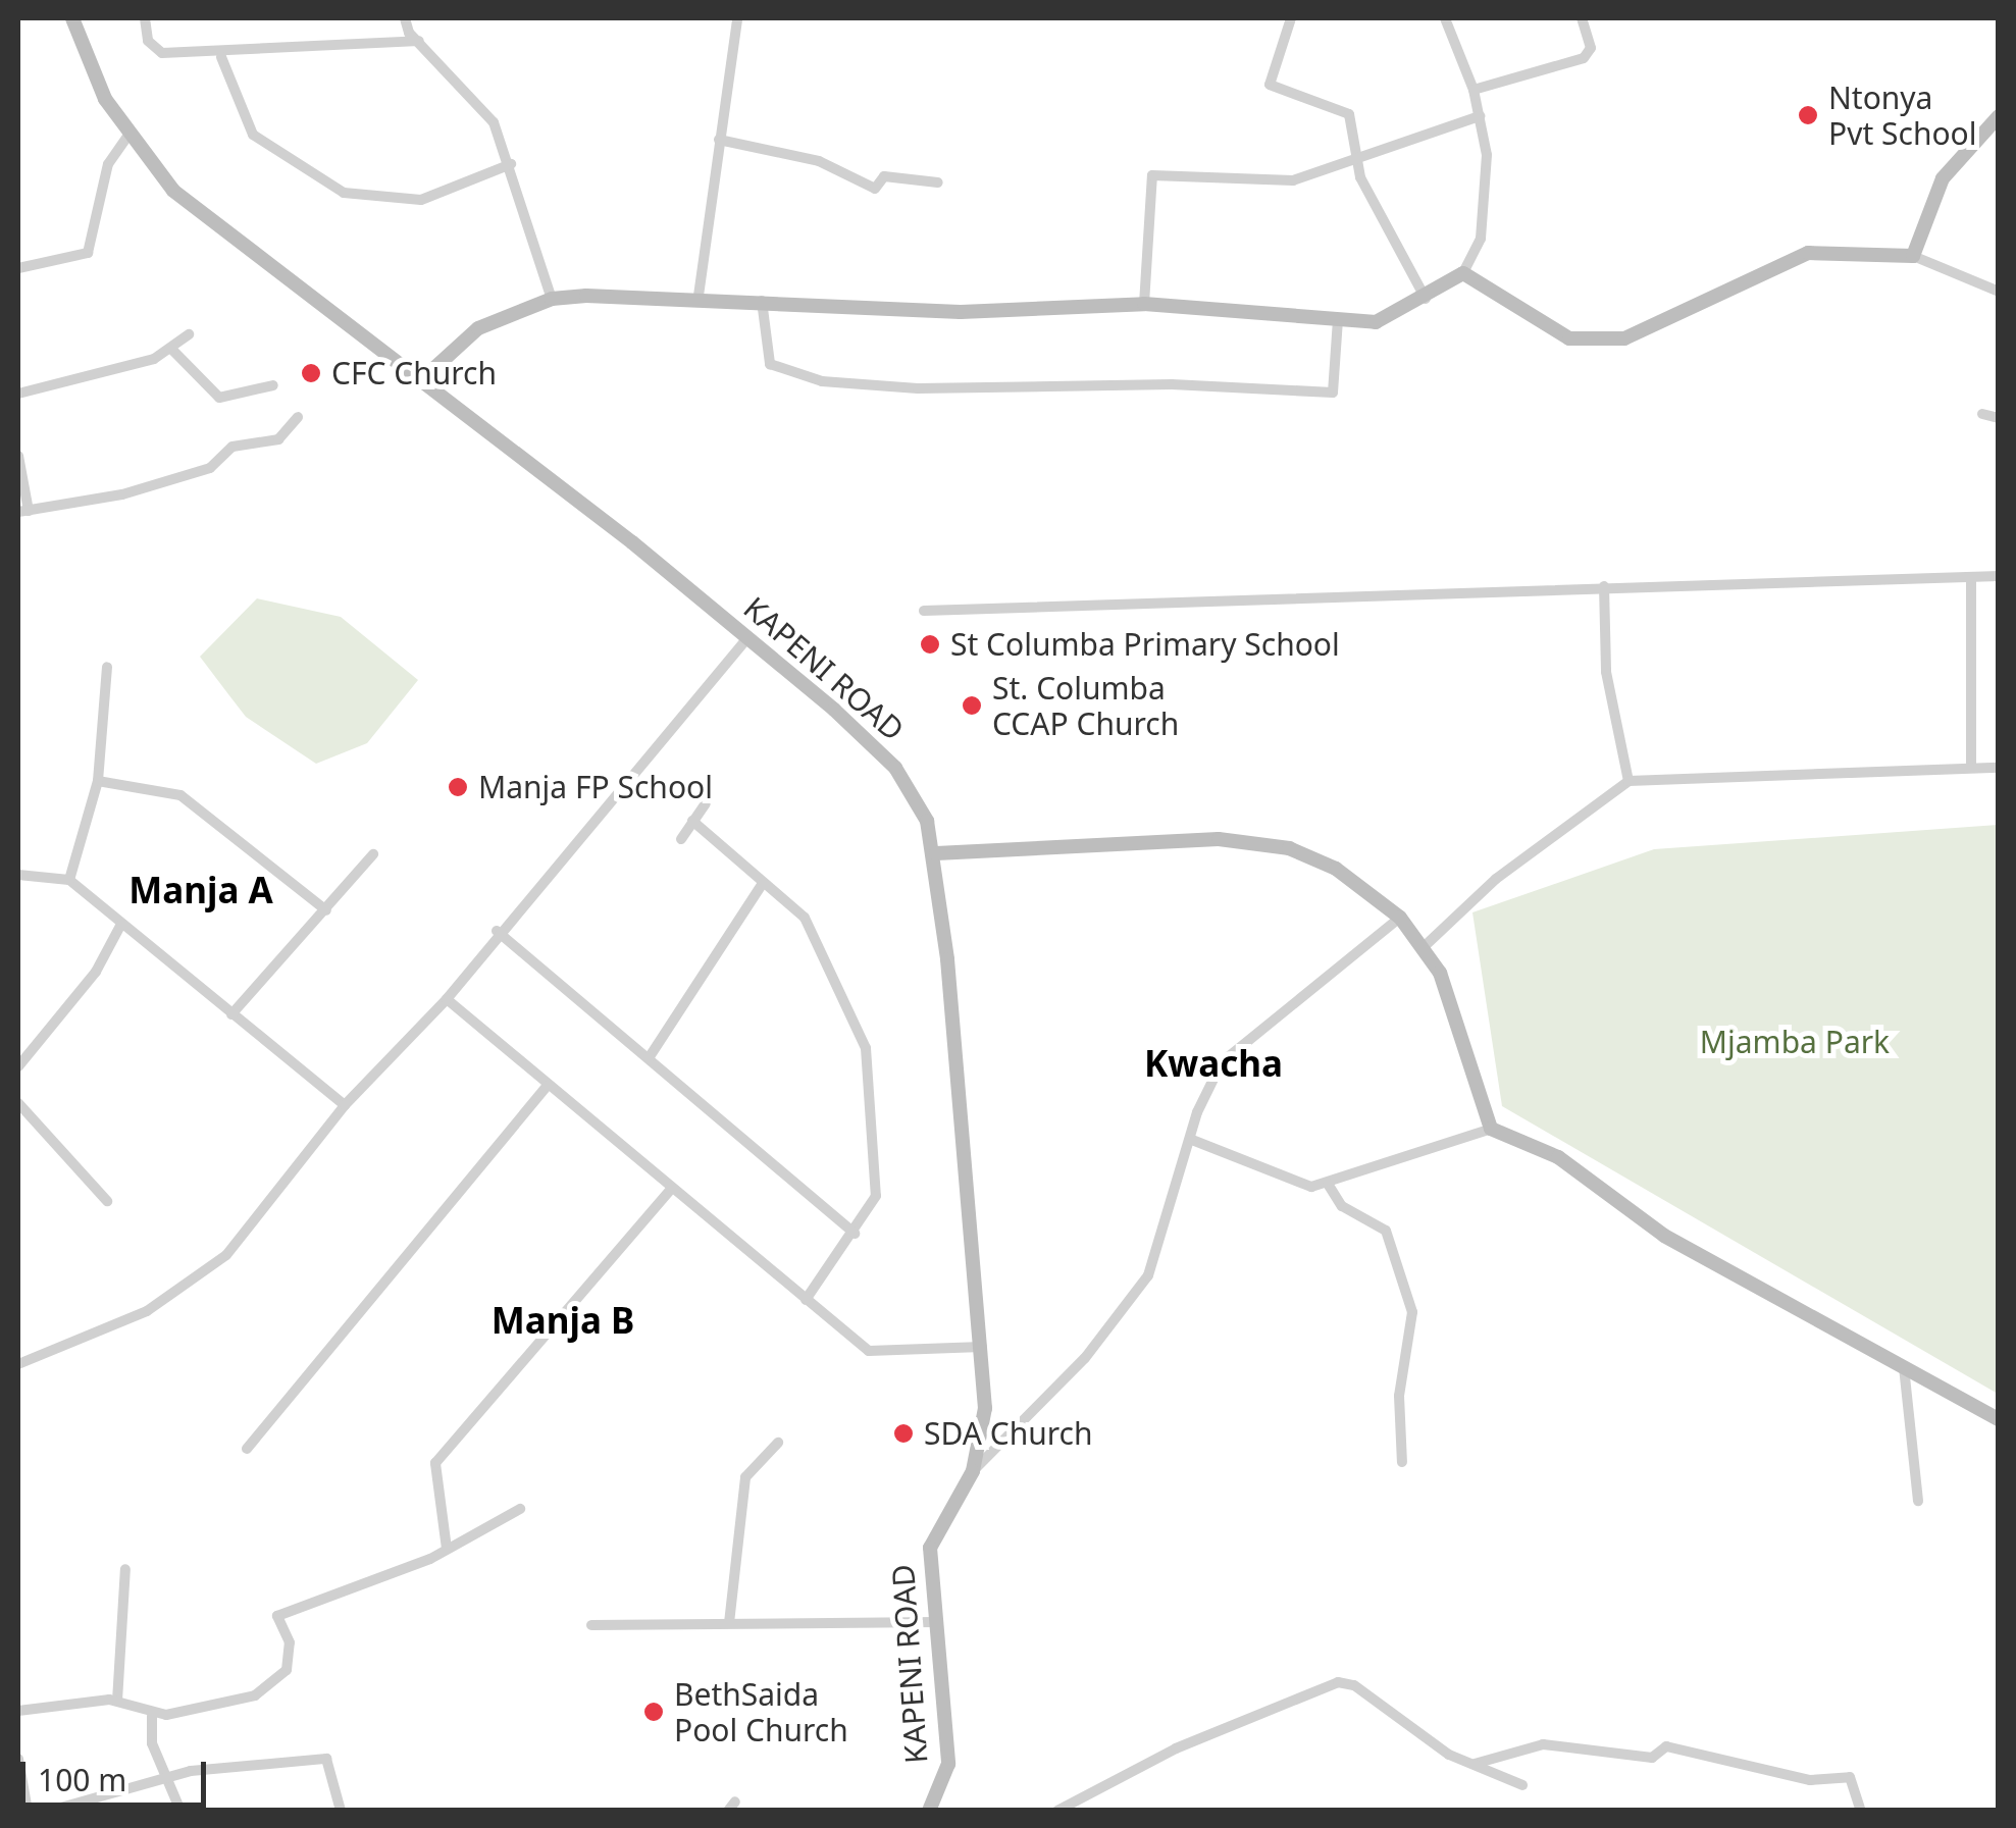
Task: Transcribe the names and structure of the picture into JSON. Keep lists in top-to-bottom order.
{
  "streets": {
    "main road": ["KAPENI ROAD"]
  },
  "districts": ["Manja A", "Kwacha", "Manja B"],
  "parks": ["Mjamba Park"],
  "places": [
    "Ntonya Pvt School",
    "CFC Church",
    "St Columba Primary School",
    "St. Columba CCAP Church",
    "Manja FP School",
    "SDA Church",
    "BethSaida Pool Church"
  ],
  "scale_bar": "100 m"
}
